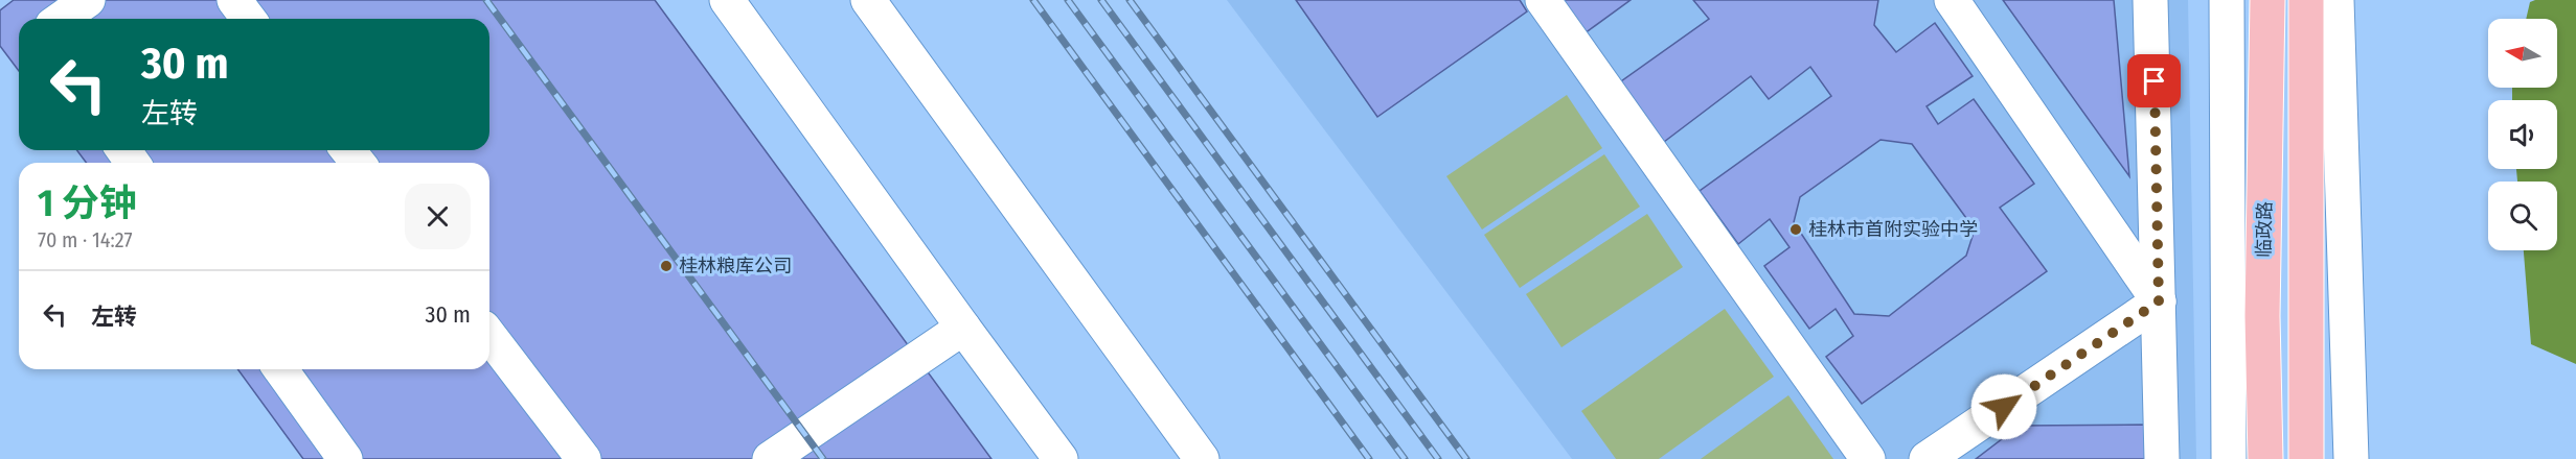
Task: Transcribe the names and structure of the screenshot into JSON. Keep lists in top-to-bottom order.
{
  "streets": {
    "main road": ["临政路"]
  },
  "places": ["桂林市首附实验中学", "桂林粮库公司"],
  "north": "left",
  "page": {
    "turn": ["30 m", "左转"],
    "heading": ["1 分钟", "70 m · 14:27"],
    "list": [
      {
        "name": "左转",
        "value": "30 m"
      }
    ]
  }
}
